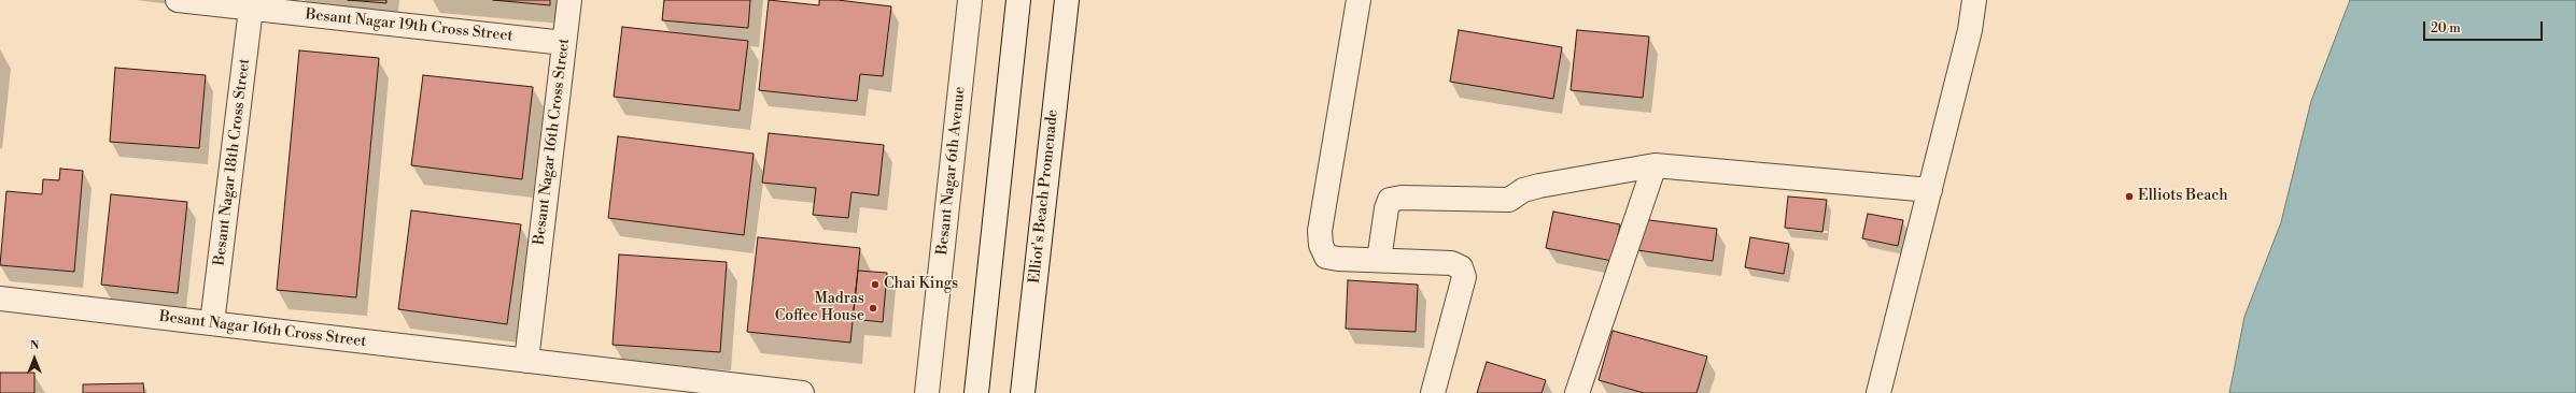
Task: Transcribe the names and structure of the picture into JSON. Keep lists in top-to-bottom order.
{
  "streets": {
    "street": [
      "Besant Nagar 19th Cross Street",
      "Besant Nagar 16th Cross Street",
      "Besant Nagar 18th Cross Street",
      "Besant Nagar 6th Avenue",
      "Elliot's Beach Promenade"
    ]
  },
  "crossings": [
    ["Besant Nagar 19th Cross Street", "Besant Nagar 16th Cross Street"],
    ["Besant Nagar 19th Cross Street", "Besant Nagar 18th Cross Street"],
    ["Besant Nagar 16th Cross Street", "Besant Nagar 18th Cross Street"]
  ],
  "places": ["Elliots Beach", "Chai Kings", "Madras Coffee House"],
  "scale_bar": "20 m",
  "north": "top"
}
